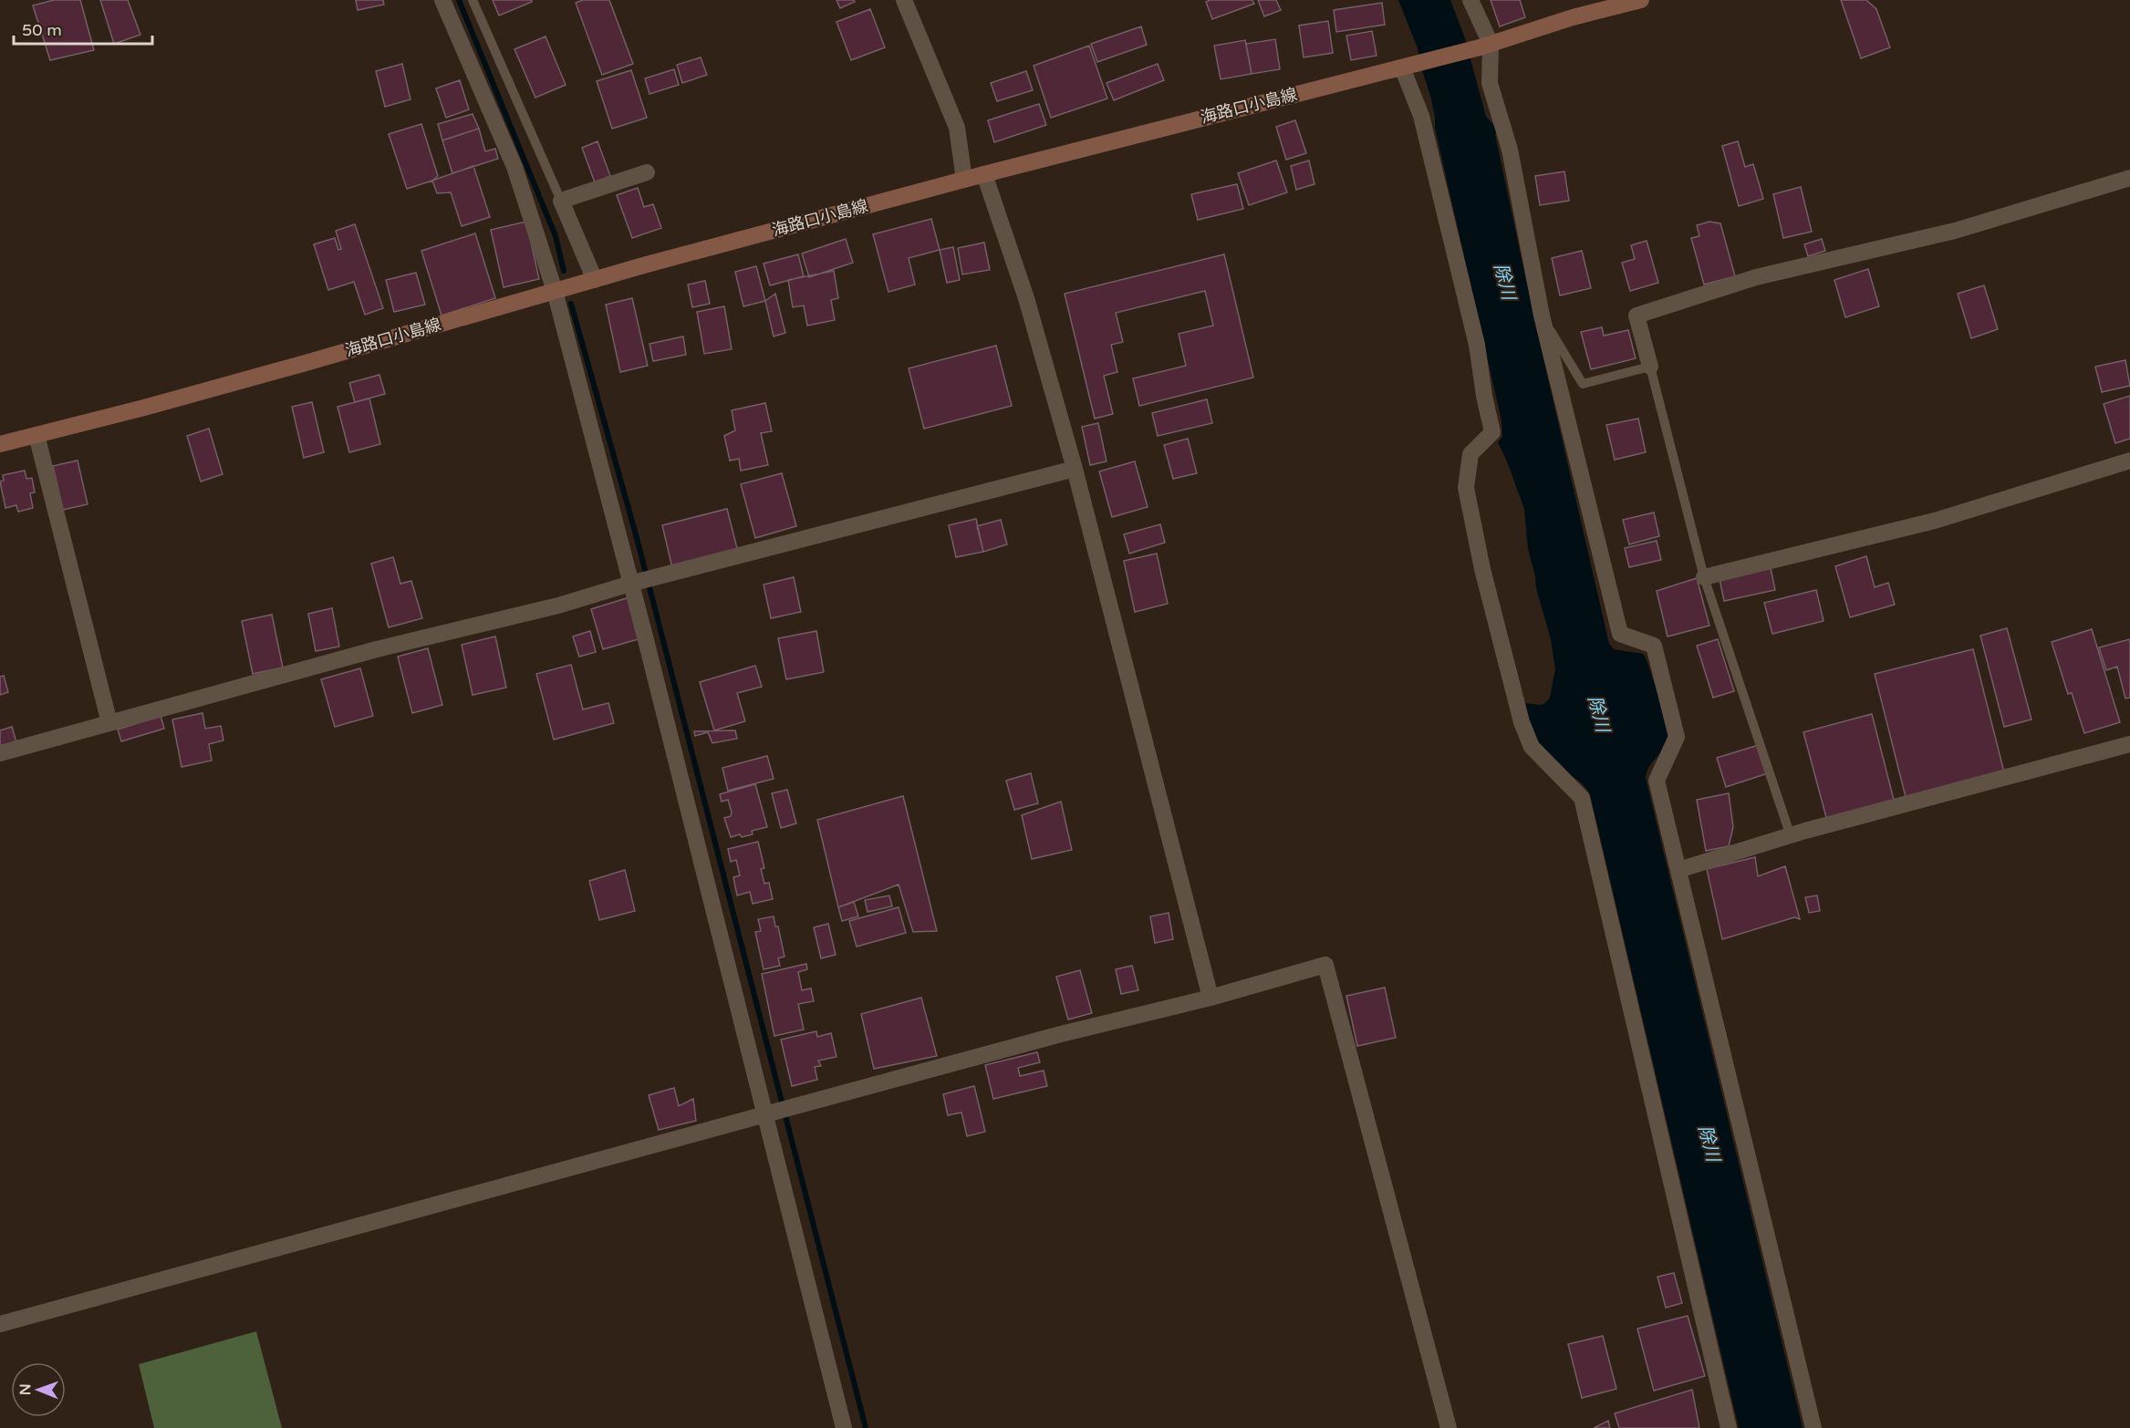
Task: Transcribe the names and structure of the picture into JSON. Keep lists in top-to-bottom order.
{
  "streets": {
    "main road": ["海路口小島線"]
  },
  "water": ["除川"],
  "scale_bar": "50 m",
  "north": "left"
}
